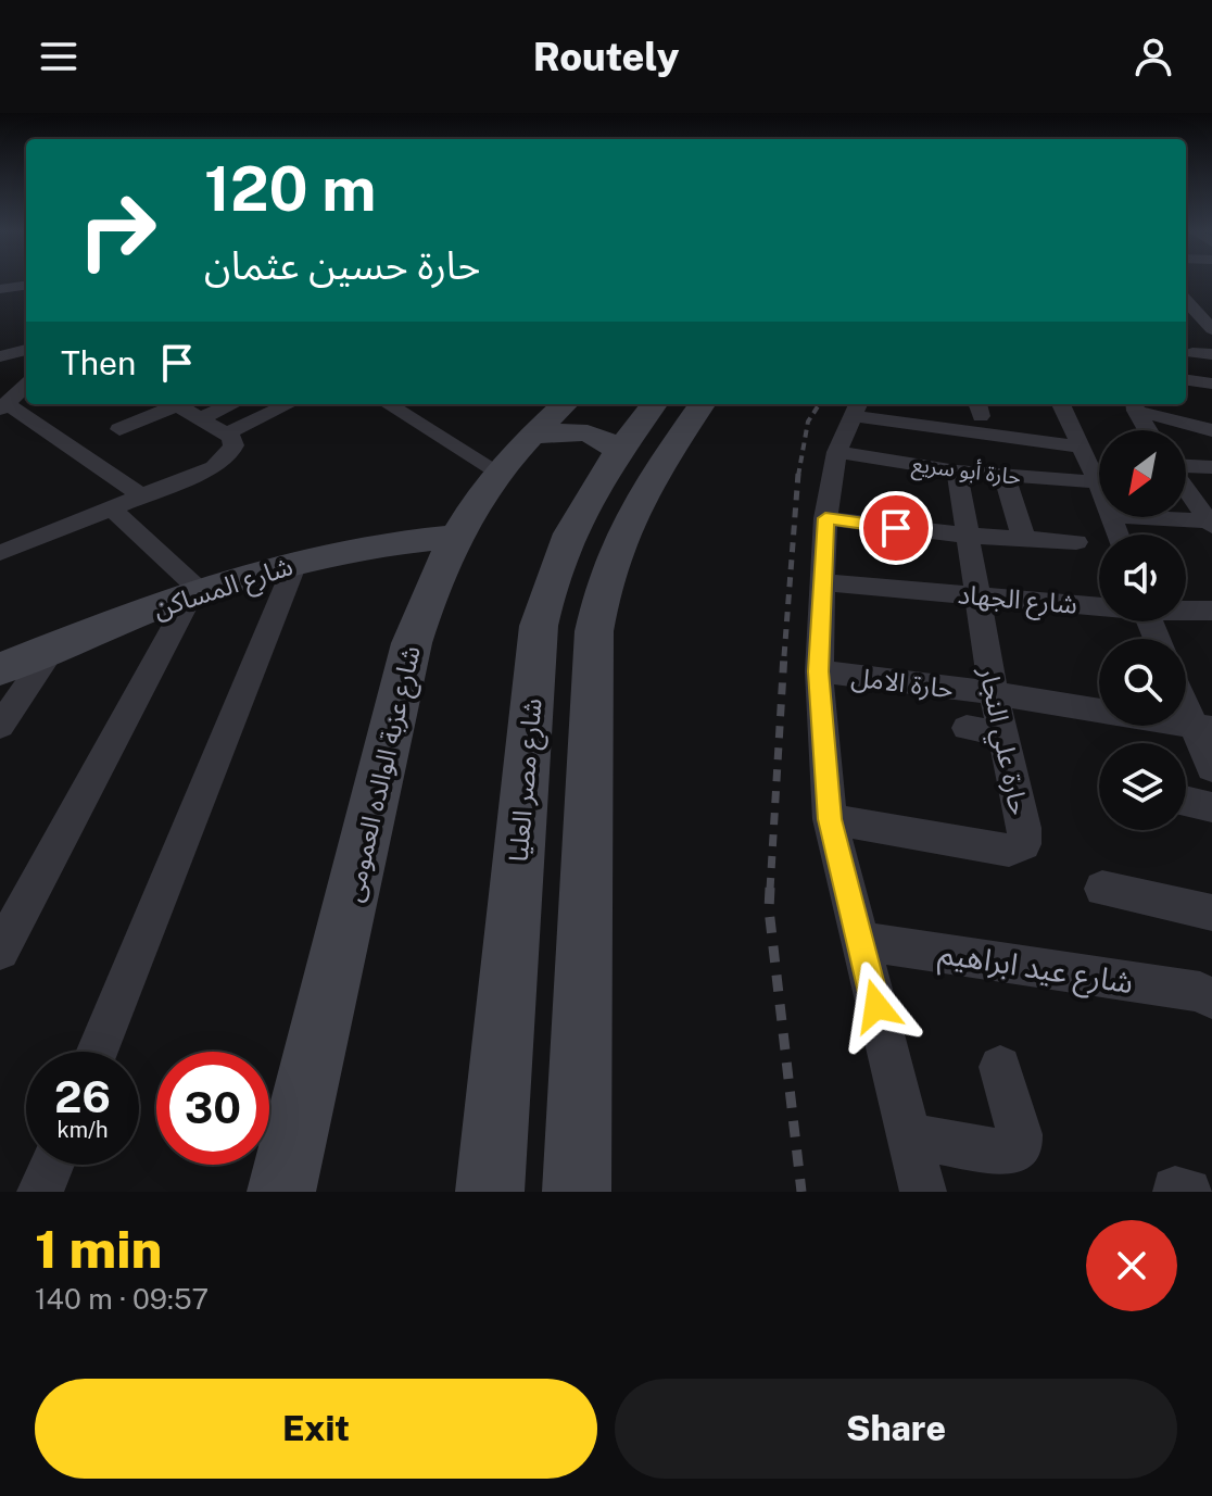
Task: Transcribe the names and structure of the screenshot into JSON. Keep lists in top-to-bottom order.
{
  "streets": {
    "street": [
      "حارة أبو سريع",
      "شارع المساكن",
      "شارع الجهاد",
      "حارة الامل",
      "حارة علي النجار",
      "شارع عزبة الوالده العمومى",
      "شارع مصر العليا",
      "شارع عيد ابراهيم"
    ]
  },
  "crossings": [
    ["حارة أبو سريع", "حارة علي النجار"],
    ["شارع المساكن", "شارع عزبة الوالده العمومى"],
    ["شارع الجهاد", "حارة علي النجار"],
    ["حارة الامل", "حارة علي النجار"]
  ],
  "north": "bottom left",
  "page": {
    "header": "Routely",
    "turn": ["120 m", "حارة حسين عثمان"],
    "then": "Then",
    "speed": "26 km/h",
    "limit": "30",
    "heading": ["1 min", "140 m · 09:57"],
    "buttons": ["Exit", "Share"]
  }
}
